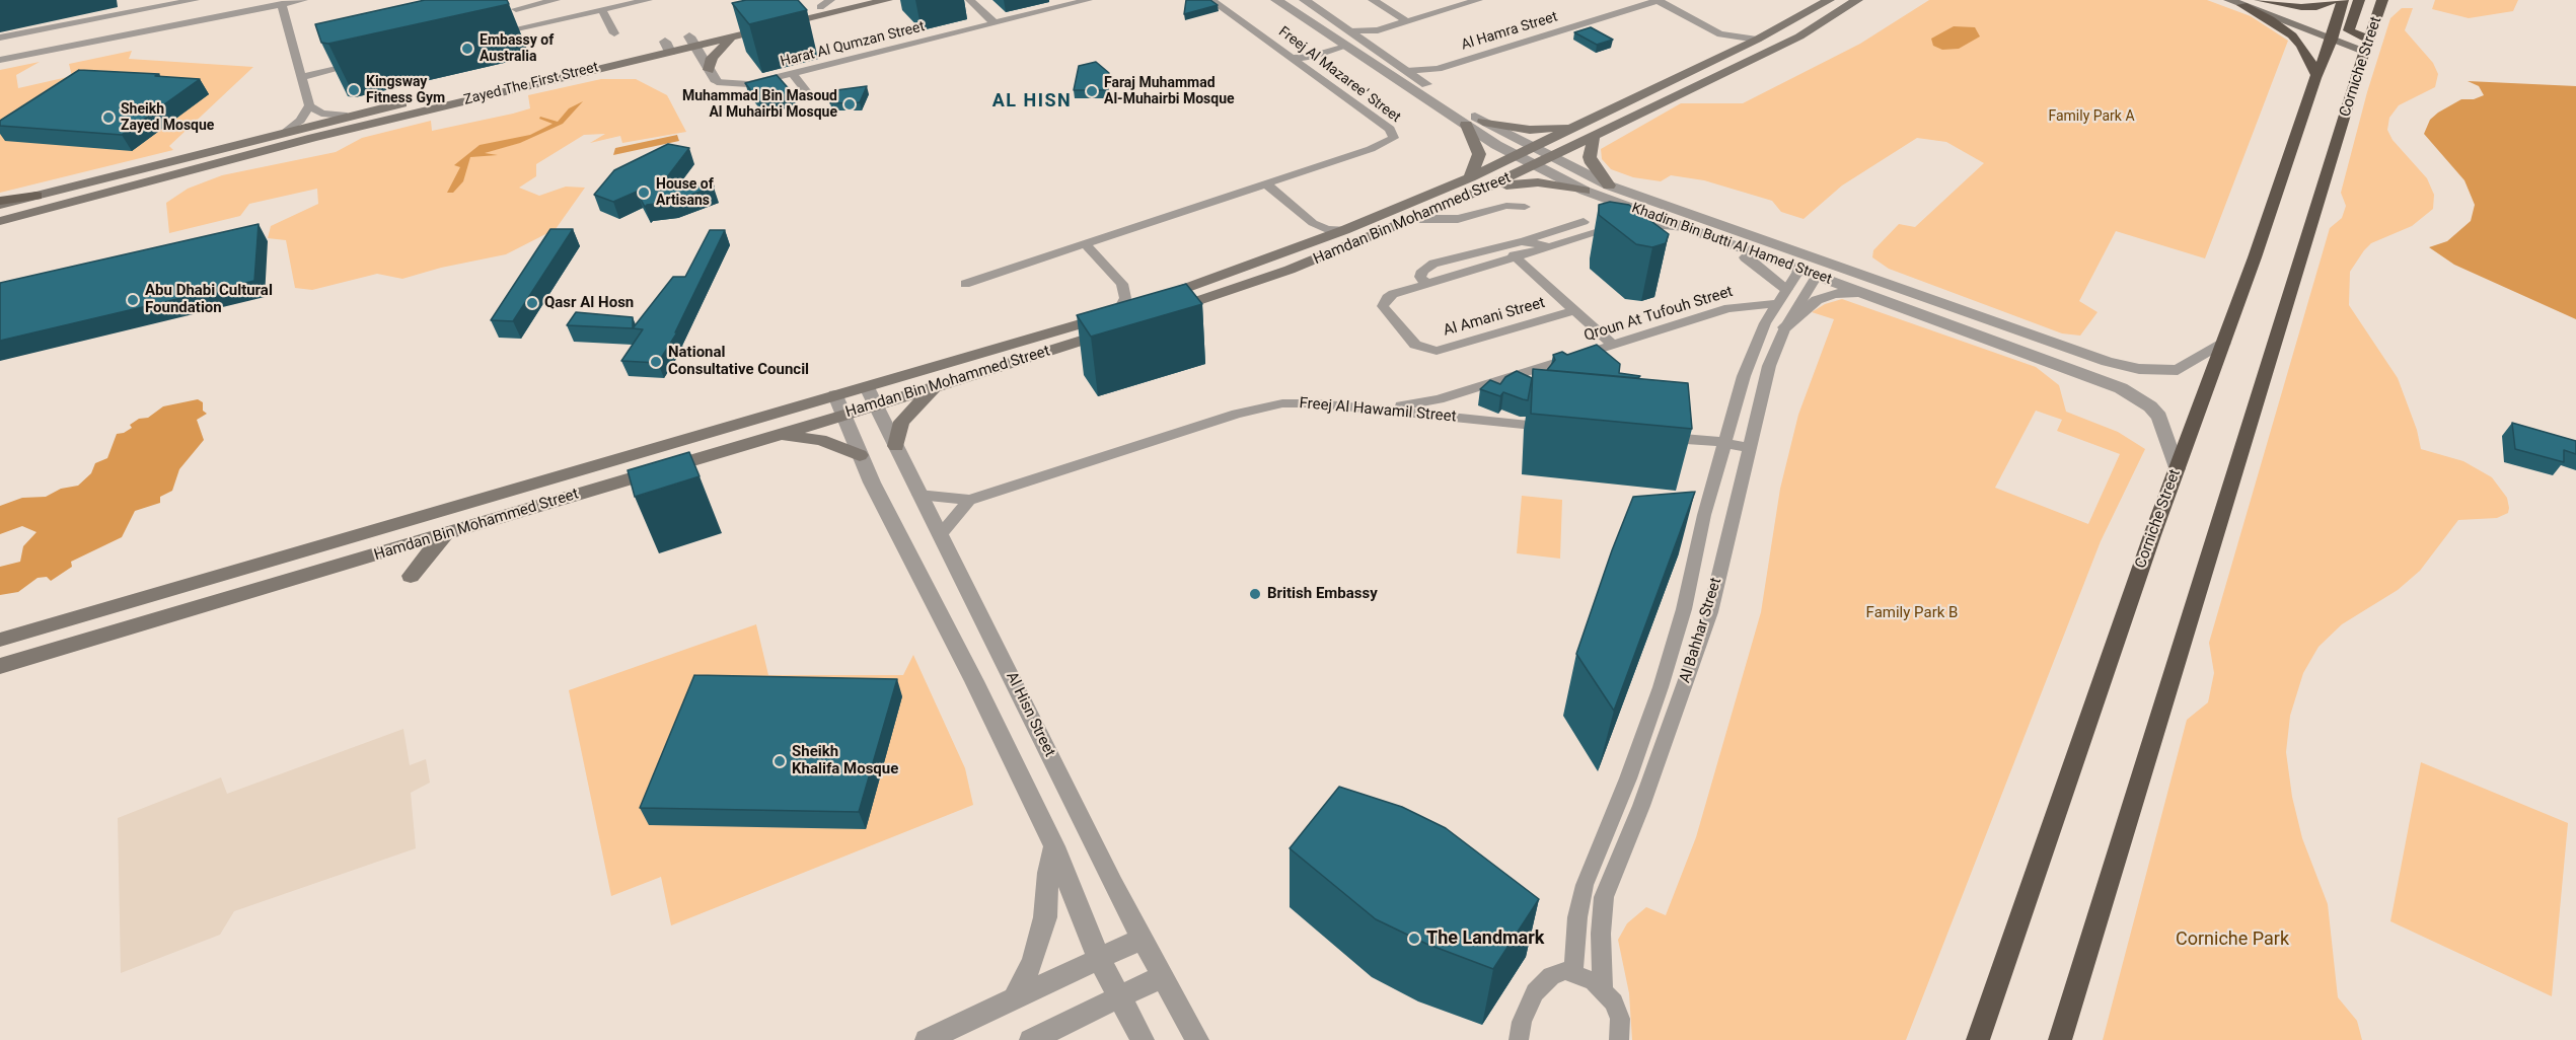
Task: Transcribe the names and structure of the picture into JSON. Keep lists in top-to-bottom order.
{
  "streets": {
    "highway": ["Corniche Street"],
    "main road": ["Zayed The First Street", "Hamdan Bin Mohammed Street"],
    "street": [
      "Al Hamra Street",
      "Harat Al Qumzan Street",
      "Freej Al Mazaree' Street",
      "Khadim Bin Butti Al Hamed Street",
      "Qroun At Tufouh Street",
      "Al Amani Street",
      "Freej Al Hawamil Street",
      "Al Bahhar Street",
      "Al Hisn Street"
    ]
  },
  "crossings": [
    ["Al Hamra Street", "Khadim Bin Butti Al Hamed Street"],
    ["Corniche Street", "Khadim Bin Butti Al Hamed Street"],
    ["Hamdan Bin Mohammed Street", "Khadim Bin Butti Al Hamed Street"],
    ["Hamdan Bin Mohammed Street", "Al Hisn Street"],
    ["Khadim Bin Butti Al Hamed Street", "Al Amani Street"],
    ["Khadim Bin Butti Al Hamed Street", "Al Bahhar Street"],
    ["Qroun At Tufouh Street", "Freej Al Hawamil Street"],
    ["Qroun At Tufouh Street", "Al Bahhar Street"],
    ["Freej Al Hawamil Street", "Al Hisn Street"]
  ],
  "districts": ["AL HISN"],
  "parks": ["Family Park A", "Family Park B", "Corniche Park"],
  "places": [
    "Embassy of Australia",
    "Kingsway Fitness Gym",
    "Faraj Muhammad Al-Muhairbi Mosque",
    "Muhammad Bin Masoud Al Muhairbi Mosque",
    "Sheikh Zayed Mosque",
    "House of Artisans",
    "Abu Dhabi Cultural Foundation",
    "Qasr Al Hosn",
    "National Consultative Council",
    "British Embassy",
    "Sheikh Khalifa Mosque",
    "The Landmark"
  ]
}
